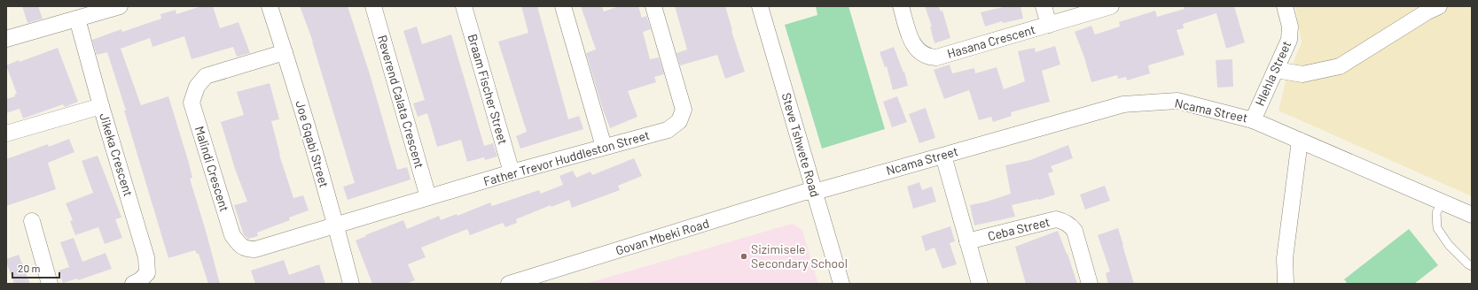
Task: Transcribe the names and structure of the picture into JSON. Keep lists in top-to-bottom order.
{
  "streets": {
    "street": [
      "Hasana Crescent",
      "Hlehla Street",
      "Braam Fischer Street",
      "Reverend Calata Crescent",
      "Ncama Street",
      "Joe Gqabi Street",
      "Steve Tshwete Road",
      "Jikeka Crescent",
      "Father Trevor Huddleston Street",
      "Malindi Crescent",
      "Ceba Street",
      "Govan Mbeki Road"
    ]
  },
  "crossings": [
    ["Hlehla Street", "Ncama Street"],
    ["Braam Fischer Street", "Father Trevor Huddleston Street"],
    ["Reverend Calata Crescent", "Father Trevor Huddleston Street"],
    ["Ncama Street", "Steve Tshwete Road"],
    ["Ncama Street", "Govan Mbeki Road"],
    ["Joe Gqabi Street", "Father Trevor Huddleston Street"],
    ["Joe Gqabi Street", "Malindi Crescent"],
    ["Steve Tshwete Road", "Govan Mbeki Road"],
    ["Father Trevor Huddleston Street", "Malindi Crescent"]
  ],
  "places": ["Sizimisele Secondary School"],
  "scale_bar": "20 m"
}
